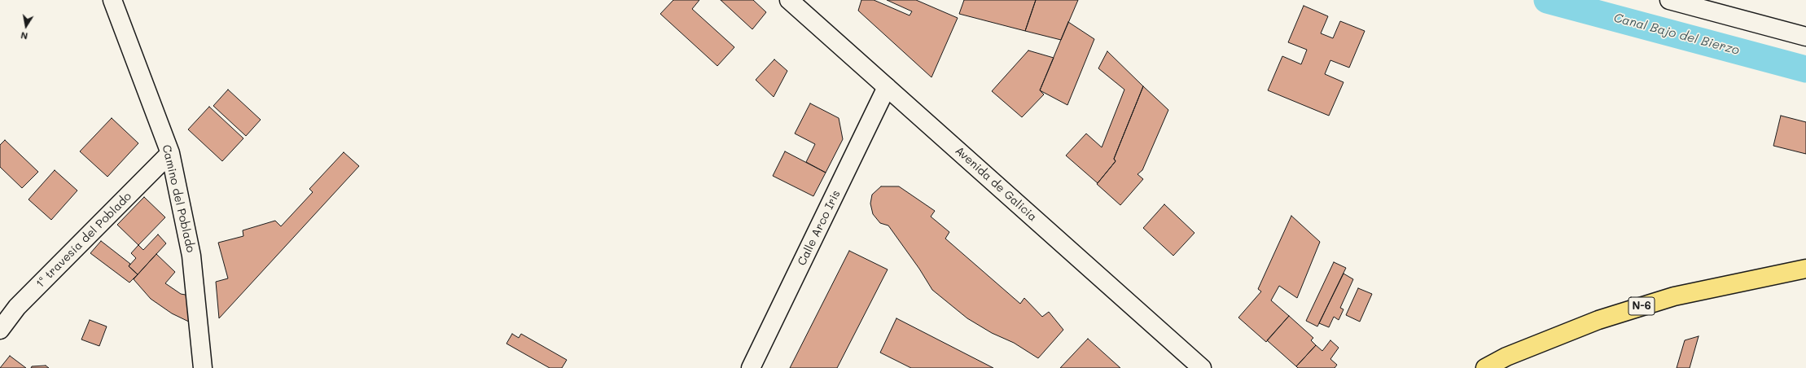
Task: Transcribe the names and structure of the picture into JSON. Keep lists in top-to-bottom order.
{
  "streets": {
    "highway": ["N-6"],
    "street": [
      "Avenida de Galicia",
      "Camino del Poblado",
      "Calle Arco Iris",
      "1ª travesía del Poblado"
    ]
  },
  "crossings": [
    ["Avenida de Galicia", "Calle Arco Iris"],
    ["Camino del Poblado", "1ª travesía del Poblado"]
  ],
  "water": ["Canal Bajo del Bierzo"],
  "north": "bottom"
}
